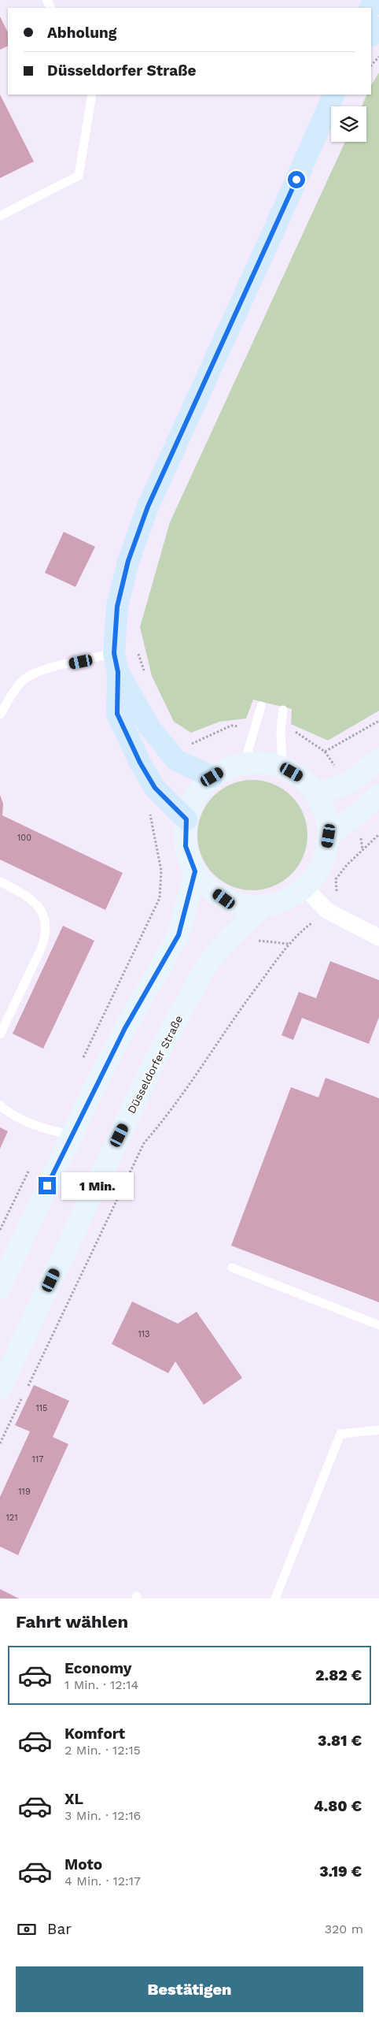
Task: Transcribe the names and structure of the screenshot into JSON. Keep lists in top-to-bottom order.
{
  "streets": {
    "main road": ["Düsseldorfer Straße"]
  },
  "house_numbers": [
    "100",
    "113",
    "115",
    "117",
    "119",
    "121"
  ],
  "page": {
    "banner": ["Abholung", "Düsseldorfer Straße"],
    "bubble": "1 Min.",
    "heading": "Fahrt wählen",
    "list": [
      {
        "name": "Economy",
        "note": "1 Min. · 12:14",
        "value": "2.82 €"
      },
      {
        "name": "Komfort",
        "note": "2 Min. · 12:15",
        "value": "3.81 €"
      },
      {
        "name": "XL",
        "note": "3 Min. · 12:16",
        "value": "4.80 €"
      },
      {
        "name": "Moto",
        "note": "4 Min. · 12:17",
        "value": "3.19 €"
      }
    ],
    "pay": ["Bar", "320 m"],
    "buttons": "Bestätigen"
  }
}
